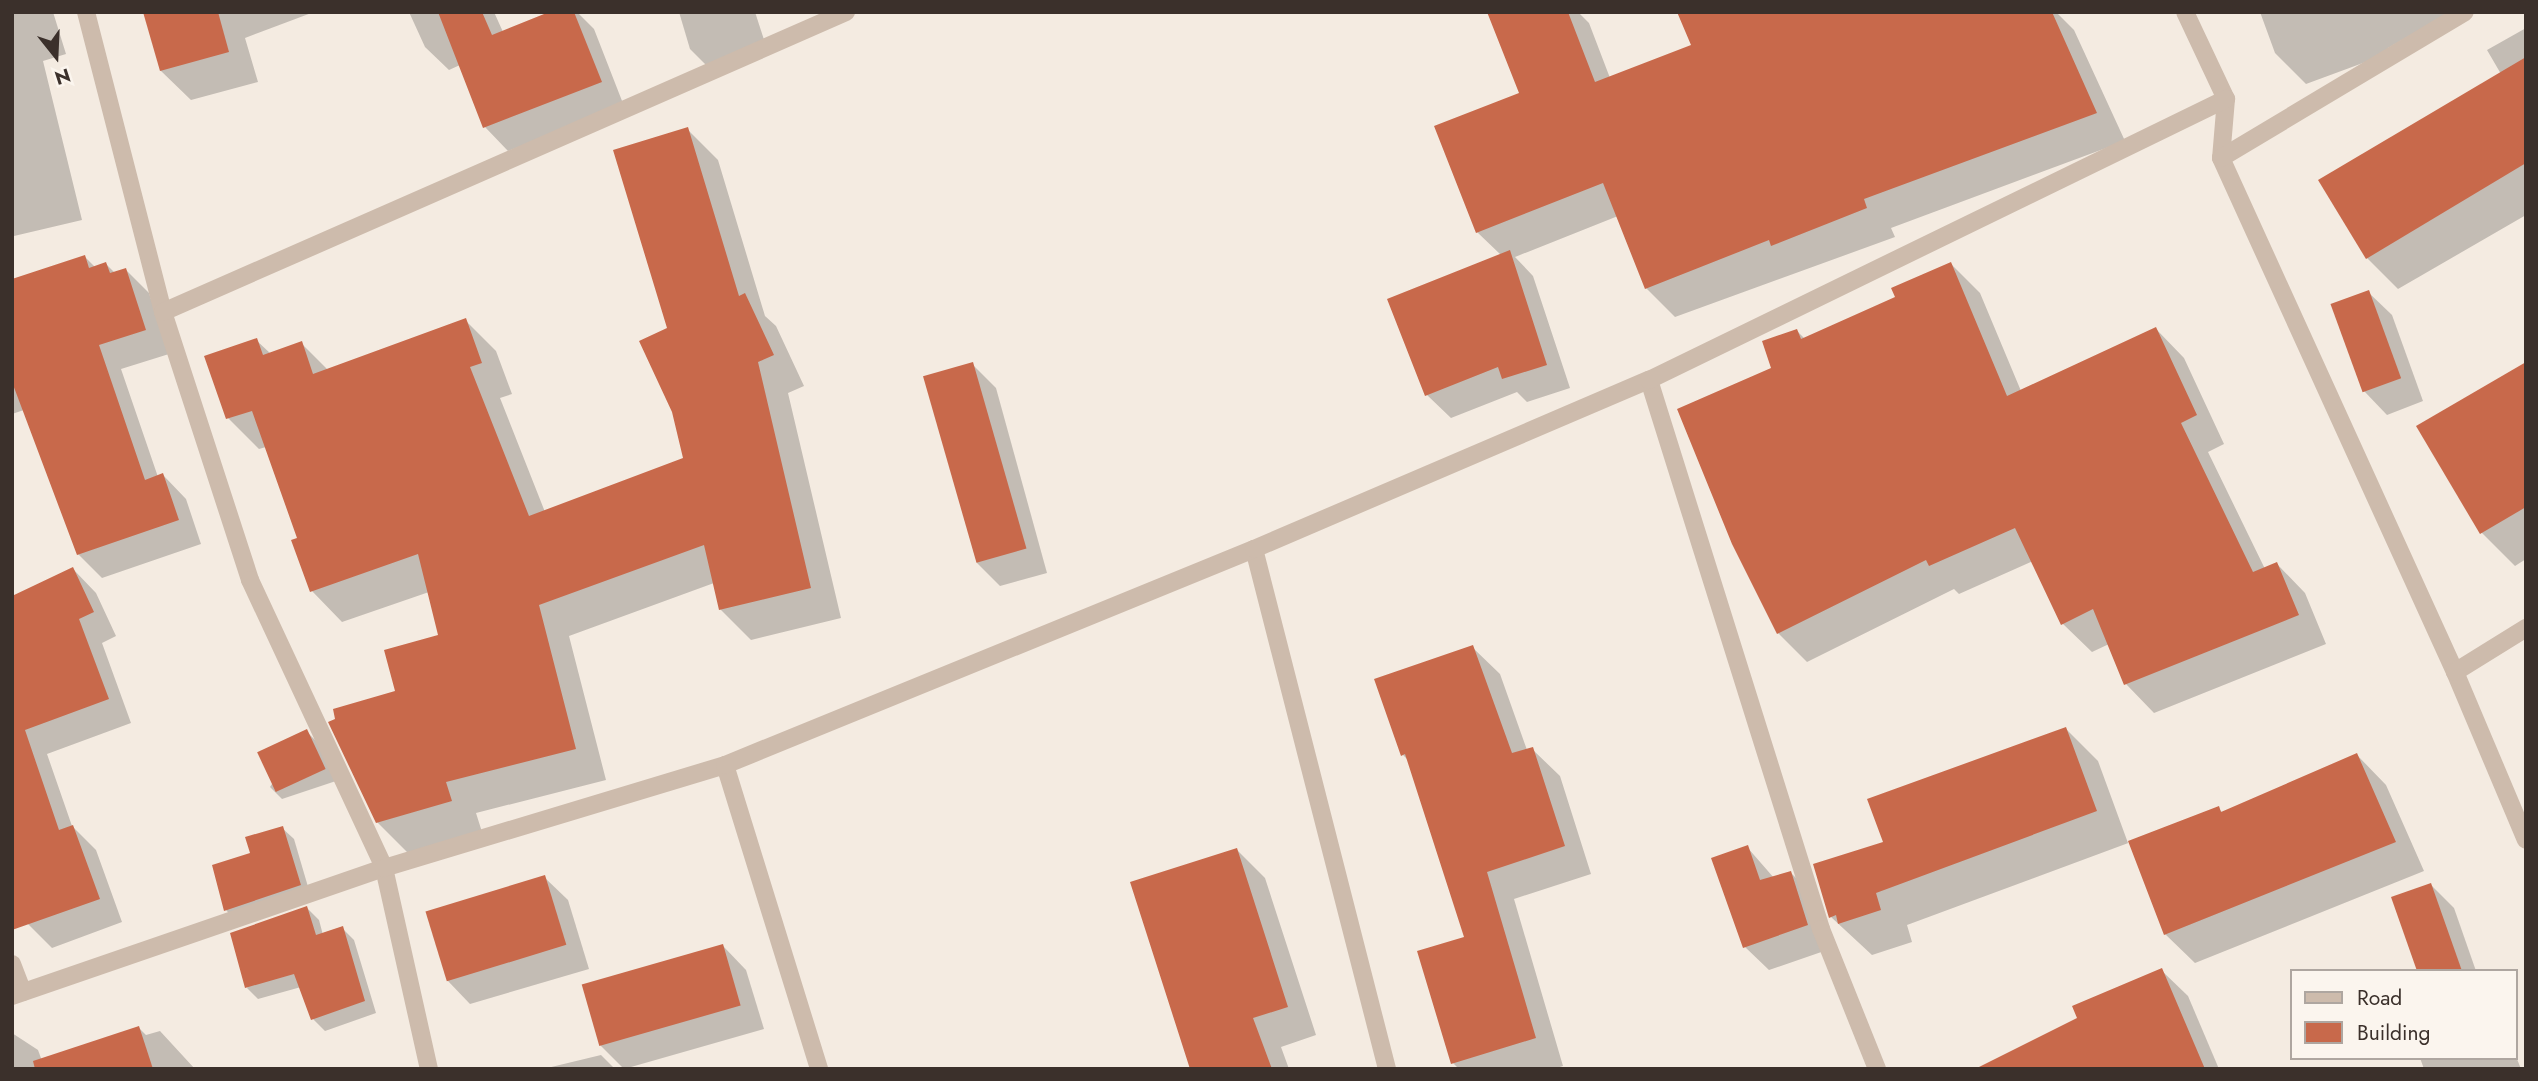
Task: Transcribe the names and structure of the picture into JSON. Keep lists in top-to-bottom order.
{
  "legend": ["Road", "Building"],
  "north": "bottom"
}
